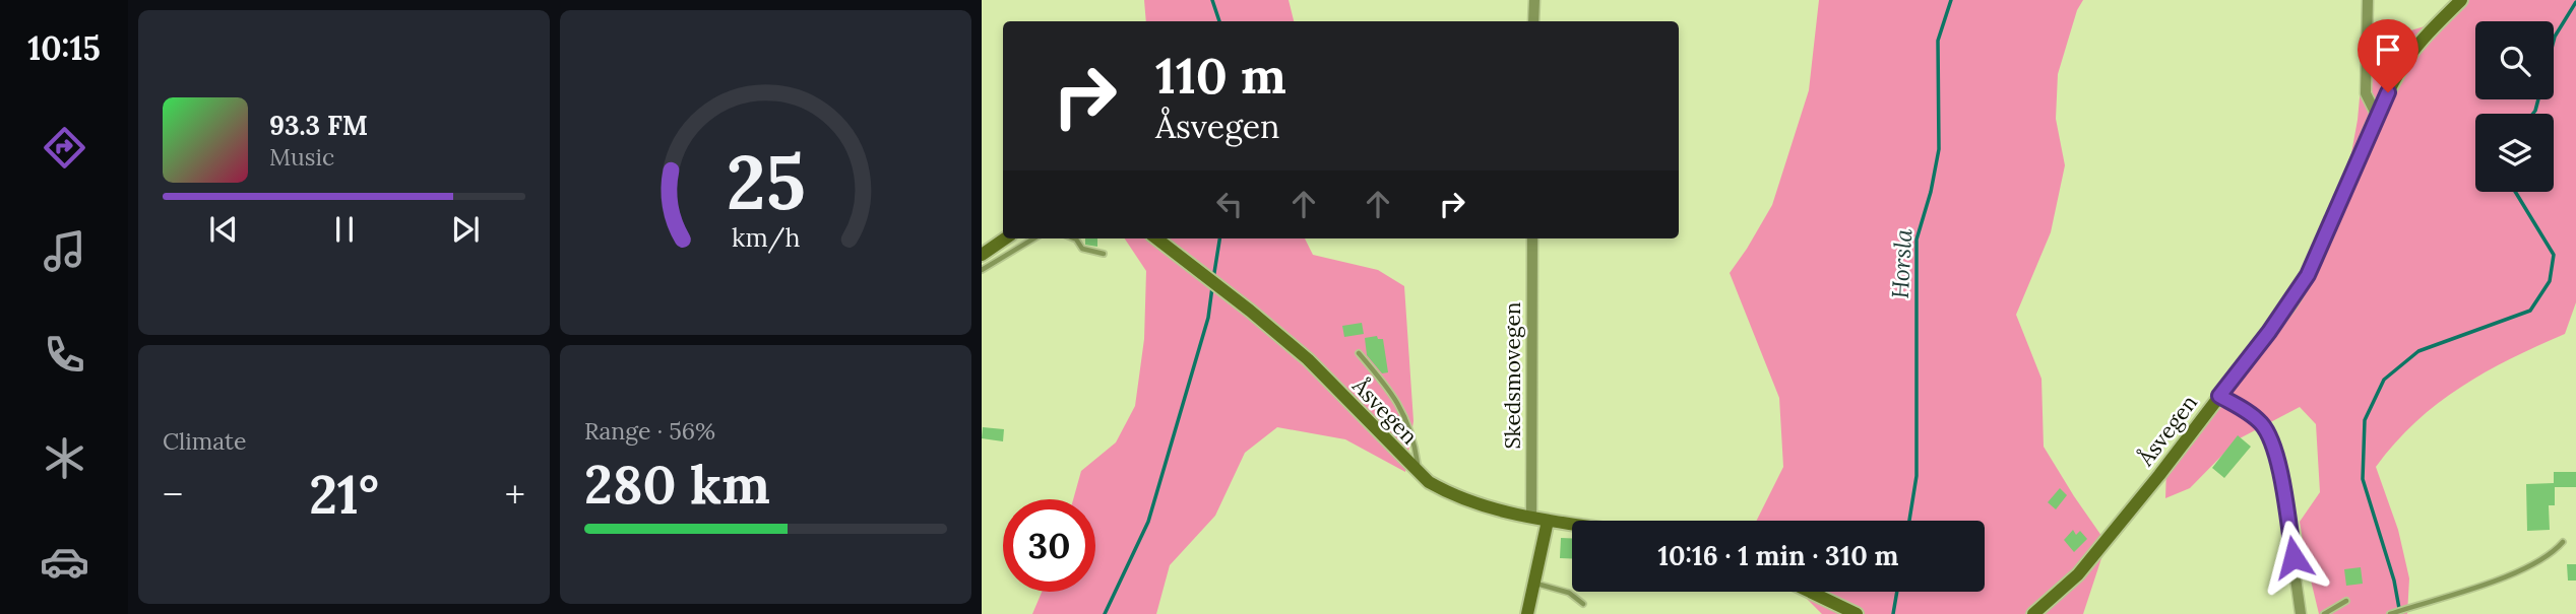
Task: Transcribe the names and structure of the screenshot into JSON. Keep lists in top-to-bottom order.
{
  "streets": {
    "main road": ["Åsvegen"],
    "street": ["Skedsmovegen"]
  },
  "crossings": [
    ["Skedsmovegen", "Åsvegen"]
  ],
  "water": ["Horsla"],
  "page": {
    "tabs": "10:15",
    "turn": ["110 m", "Åsvegen"],
    "song": ["93.3 FM", "Music"],
    "tile": [
      "Climate",
      ["Range · 56%", "280 km"]
    ],
    "heat": ["−", "21°", "+"],
    "limit": "30",
    "trip": "10:16 · 1 min · 310 m",
    "gauge": ["25", "km/h"]
  }
}
